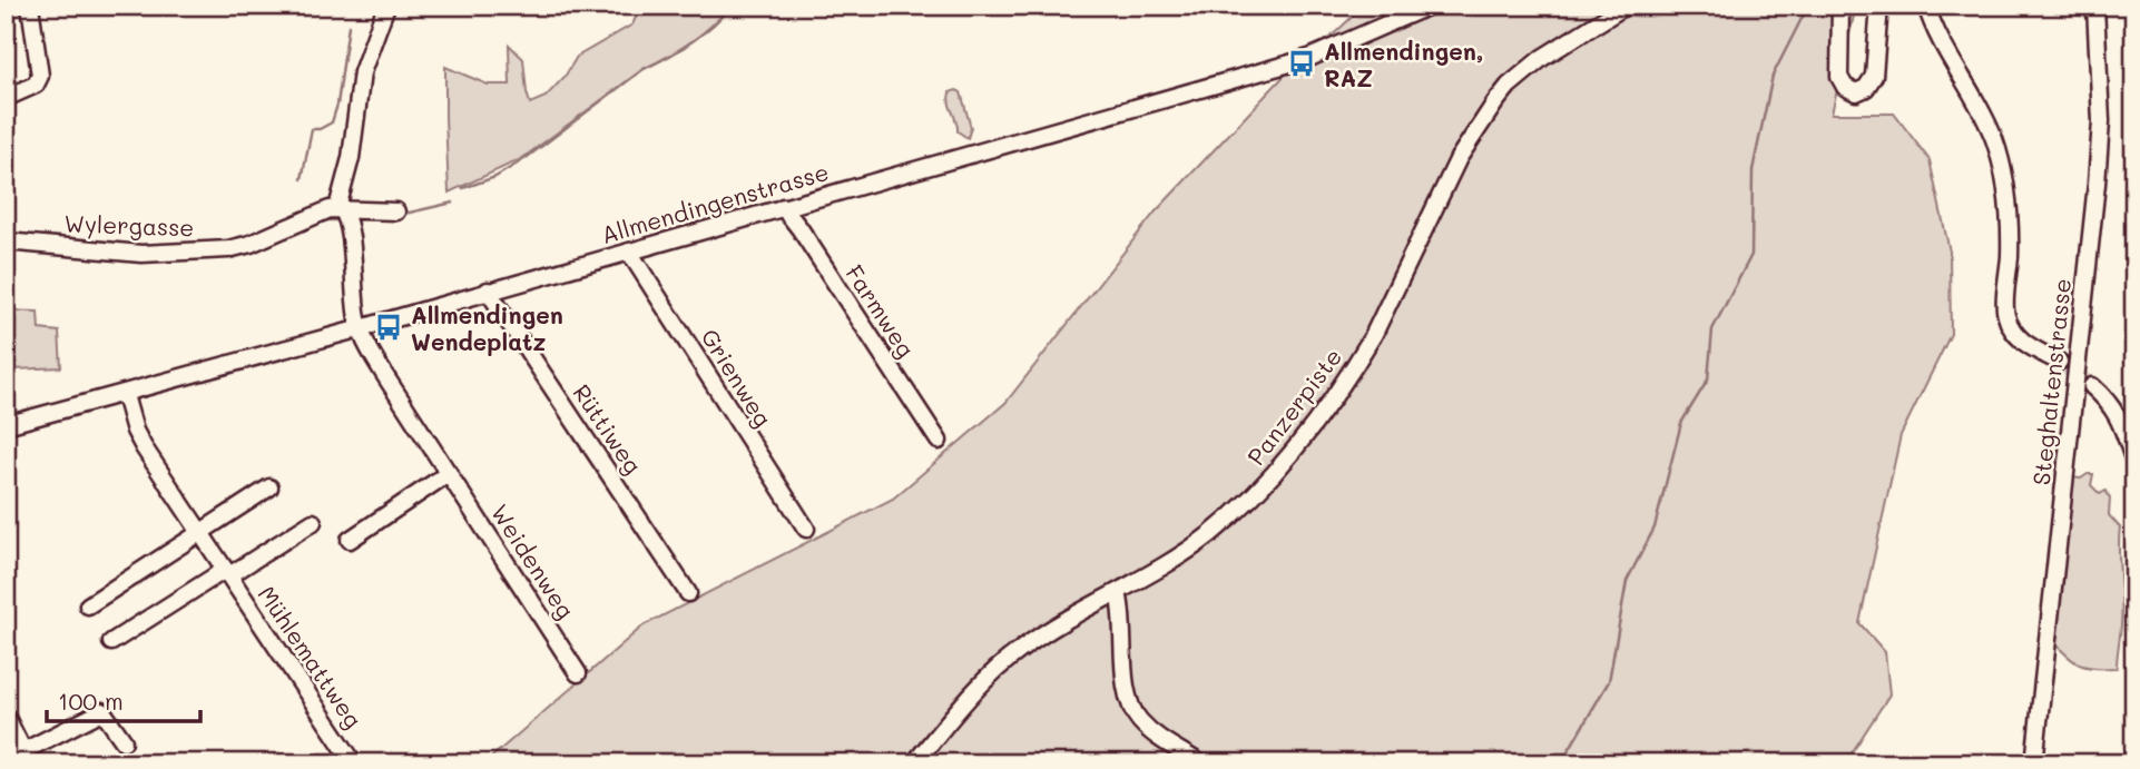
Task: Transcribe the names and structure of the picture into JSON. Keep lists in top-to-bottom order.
{
  "streets": {
    "street": [
      "Allmendingenstrasse",
      "Wylergasse",
      "Farmweg",
      "Grienweg",
      "Steghaltenstrasse",
      "Panzerpiste",
      "Rüttiweg",
      "Weidenweg",
      "Mühlemattweg"
    ]
  },
  "crossings": [
    ["Allmendingenstrasse", "Farmweg"],
    ["Allmendingenstrasse", "Grienweg"],
    ["Allmendingenstrasse", "Rüttiweg"],
    ["Allmendingenstrasse", "Weidenweg"],
    ["Allmendingenstrasse", "Mühlemattweg"]
  ],
  "places": {
    "bus stop": ["Allmendingen, RAZ", "Allmendingen Wendeplatz"]
  },
  "scale_bar": "100 m"
}
